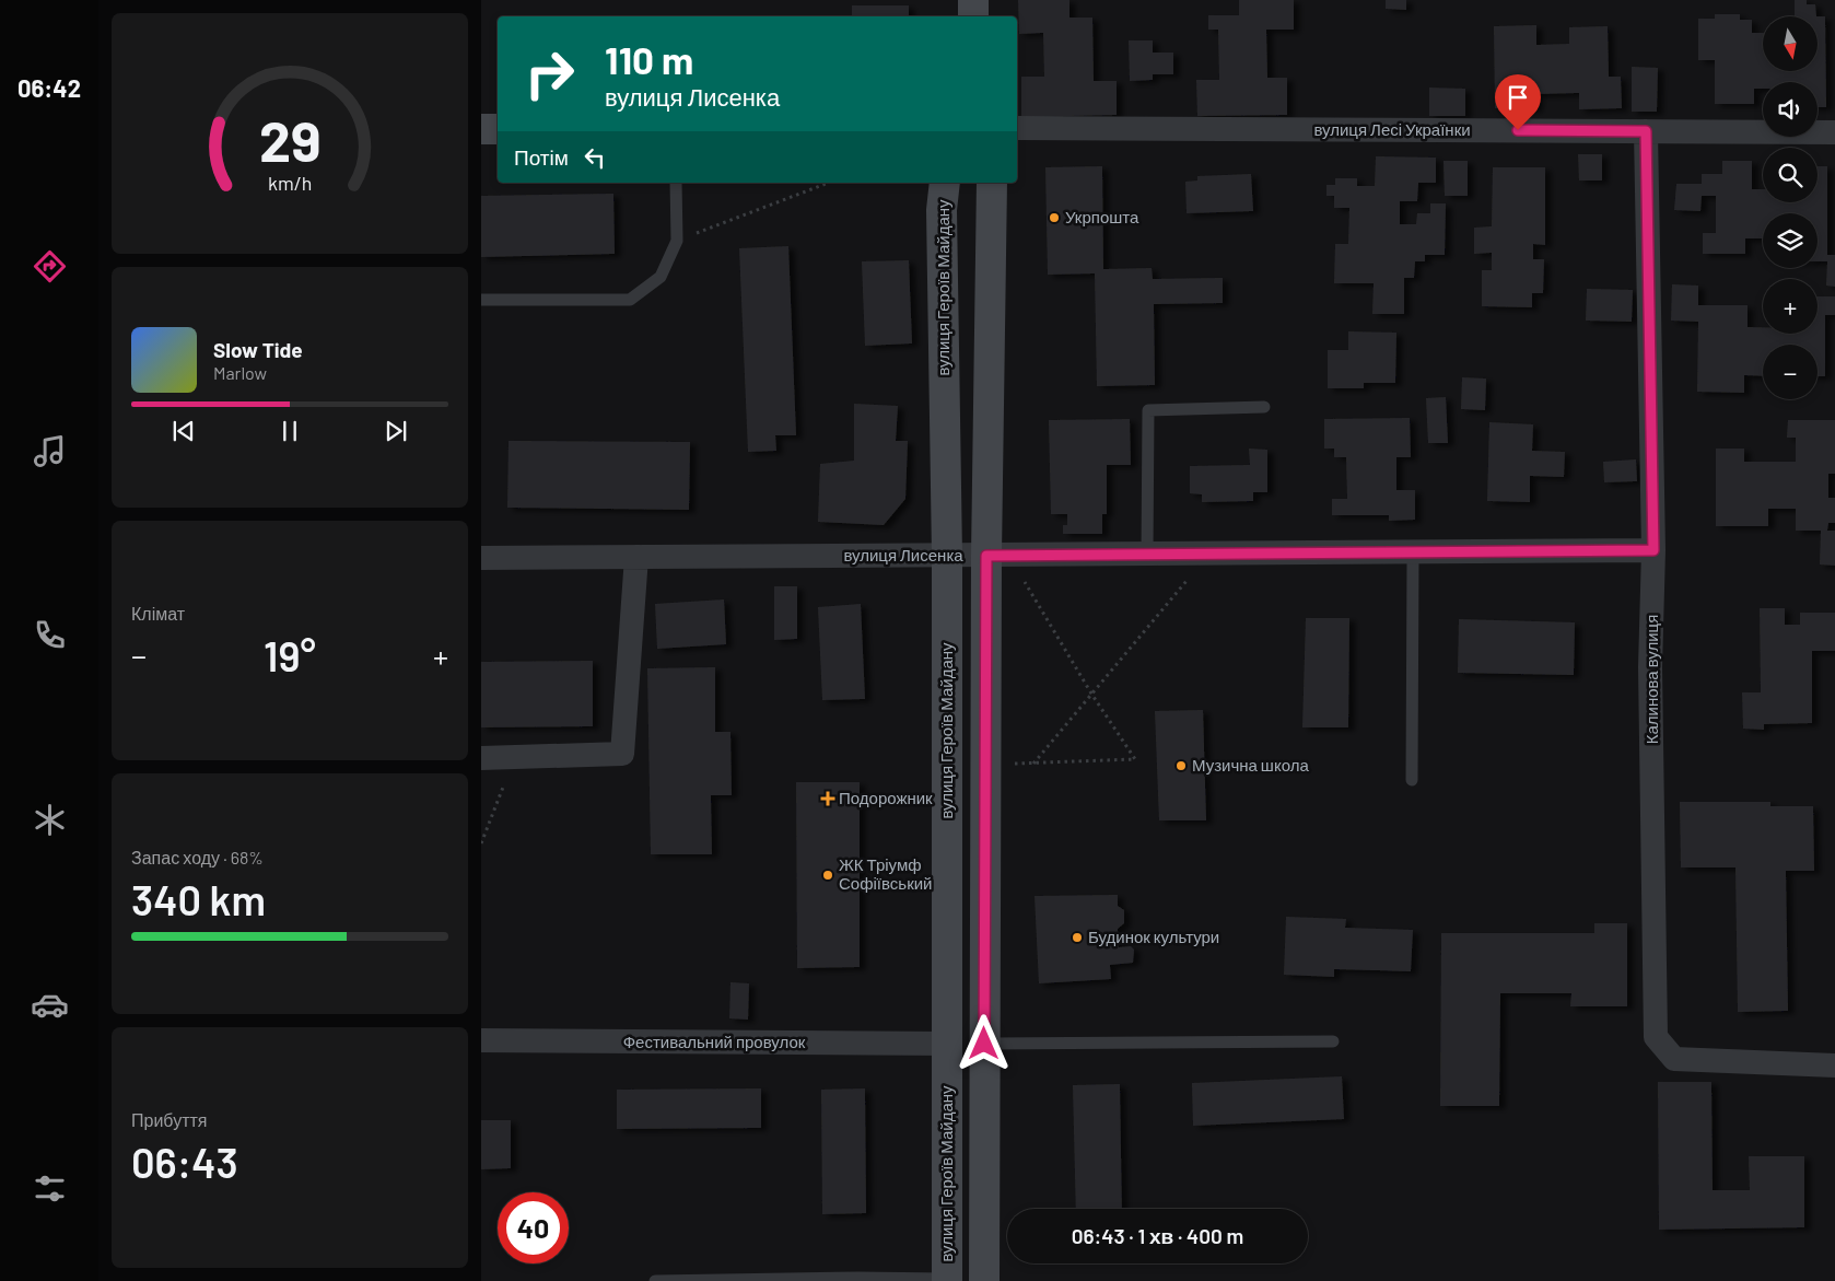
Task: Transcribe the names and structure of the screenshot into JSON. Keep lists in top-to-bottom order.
{
  "streets": {
    "street": [
      "вулиця Лесі Українки",
      "вулиця Героїв Майдану",
      "вулиця Лисенка",
      "Калинова вулиця",
      "Фестивальний провулок"
    ]
  },
  "crossings": [
    ["вулиця Лесі Українки", "Калинова вулиця"],
    ["вулиця Героїв Майдану", "вулиця Лисенка"],
    ["вулиця Героїв Майдану", "Фестивальний провулок"],
    ["вулиця Лисенка", "Калинова вулиця"]
  ],
  "places": {
    "other": [
      "Укрпошта",
      "Музична школа",
      "ЖК Тріумф Софіївський",
      "Будинок культури"
    ],
    "health": ["Подорожник"]
  },
  "north": "bottom",
  "page": {
    "tabs": "06:42",
    "map_buttons": ["+", "−"],
    "turn": ["110 m", "вулиця Лисенка"],
    "then": "Потім",
    "song": ["Slow Tide", "Marlow"],
    "tile": [
      "Клімат",
      ["Запас ходу · 68%", "340 km"],
      ["Прибуття", "06:43"]
    ],
    "heat": ["−", "19°", "+"],
    "limit": "40",
    "trip": "06:43 · 1 хв · 400 m",
    "gauge": ["29", "km/h"]
  }
}
